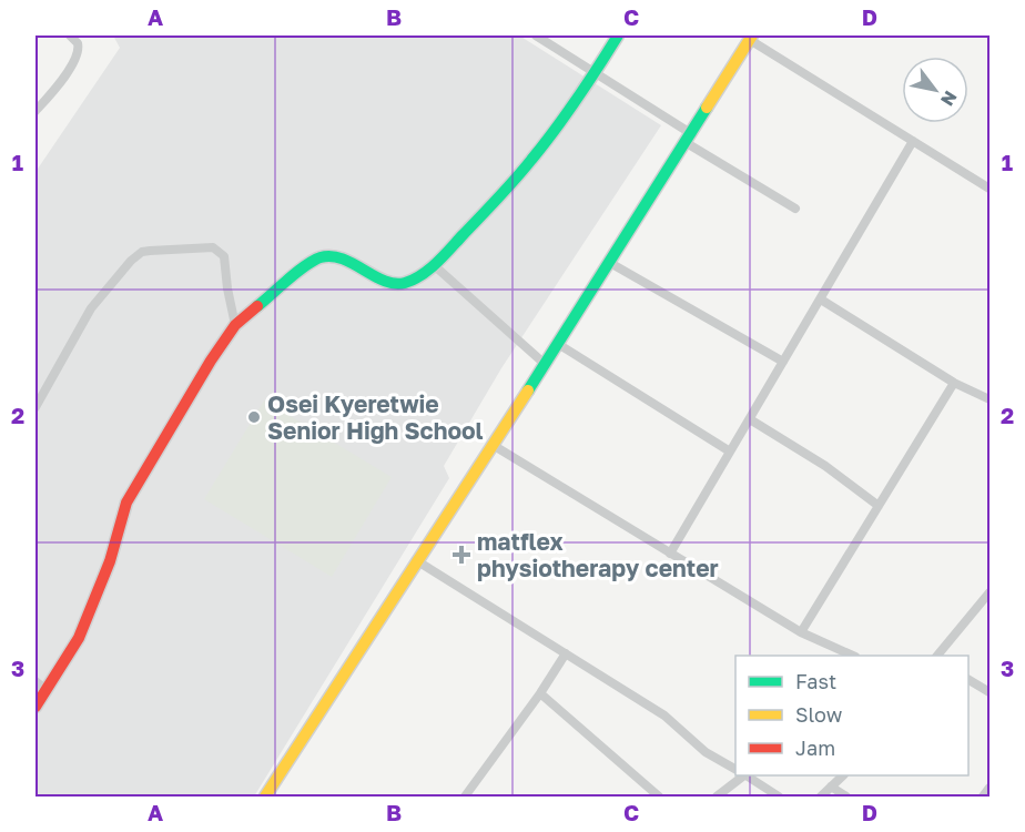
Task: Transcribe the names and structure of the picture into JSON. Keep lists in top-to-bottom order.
{
  "places": {
    "other": ["Osei Kyeretwie Senior High School"],
    "health": ["matflex physiotherapy center"]
  },
  "legend": ["Fast", "Slow", "Jam"],
  "north": "bottom right",
  "grid": {
    "columns": [
      "A",
      "B",
      "C",
      "D"
    ],
    "rows": ["1", "2", "3"]
  }
}
